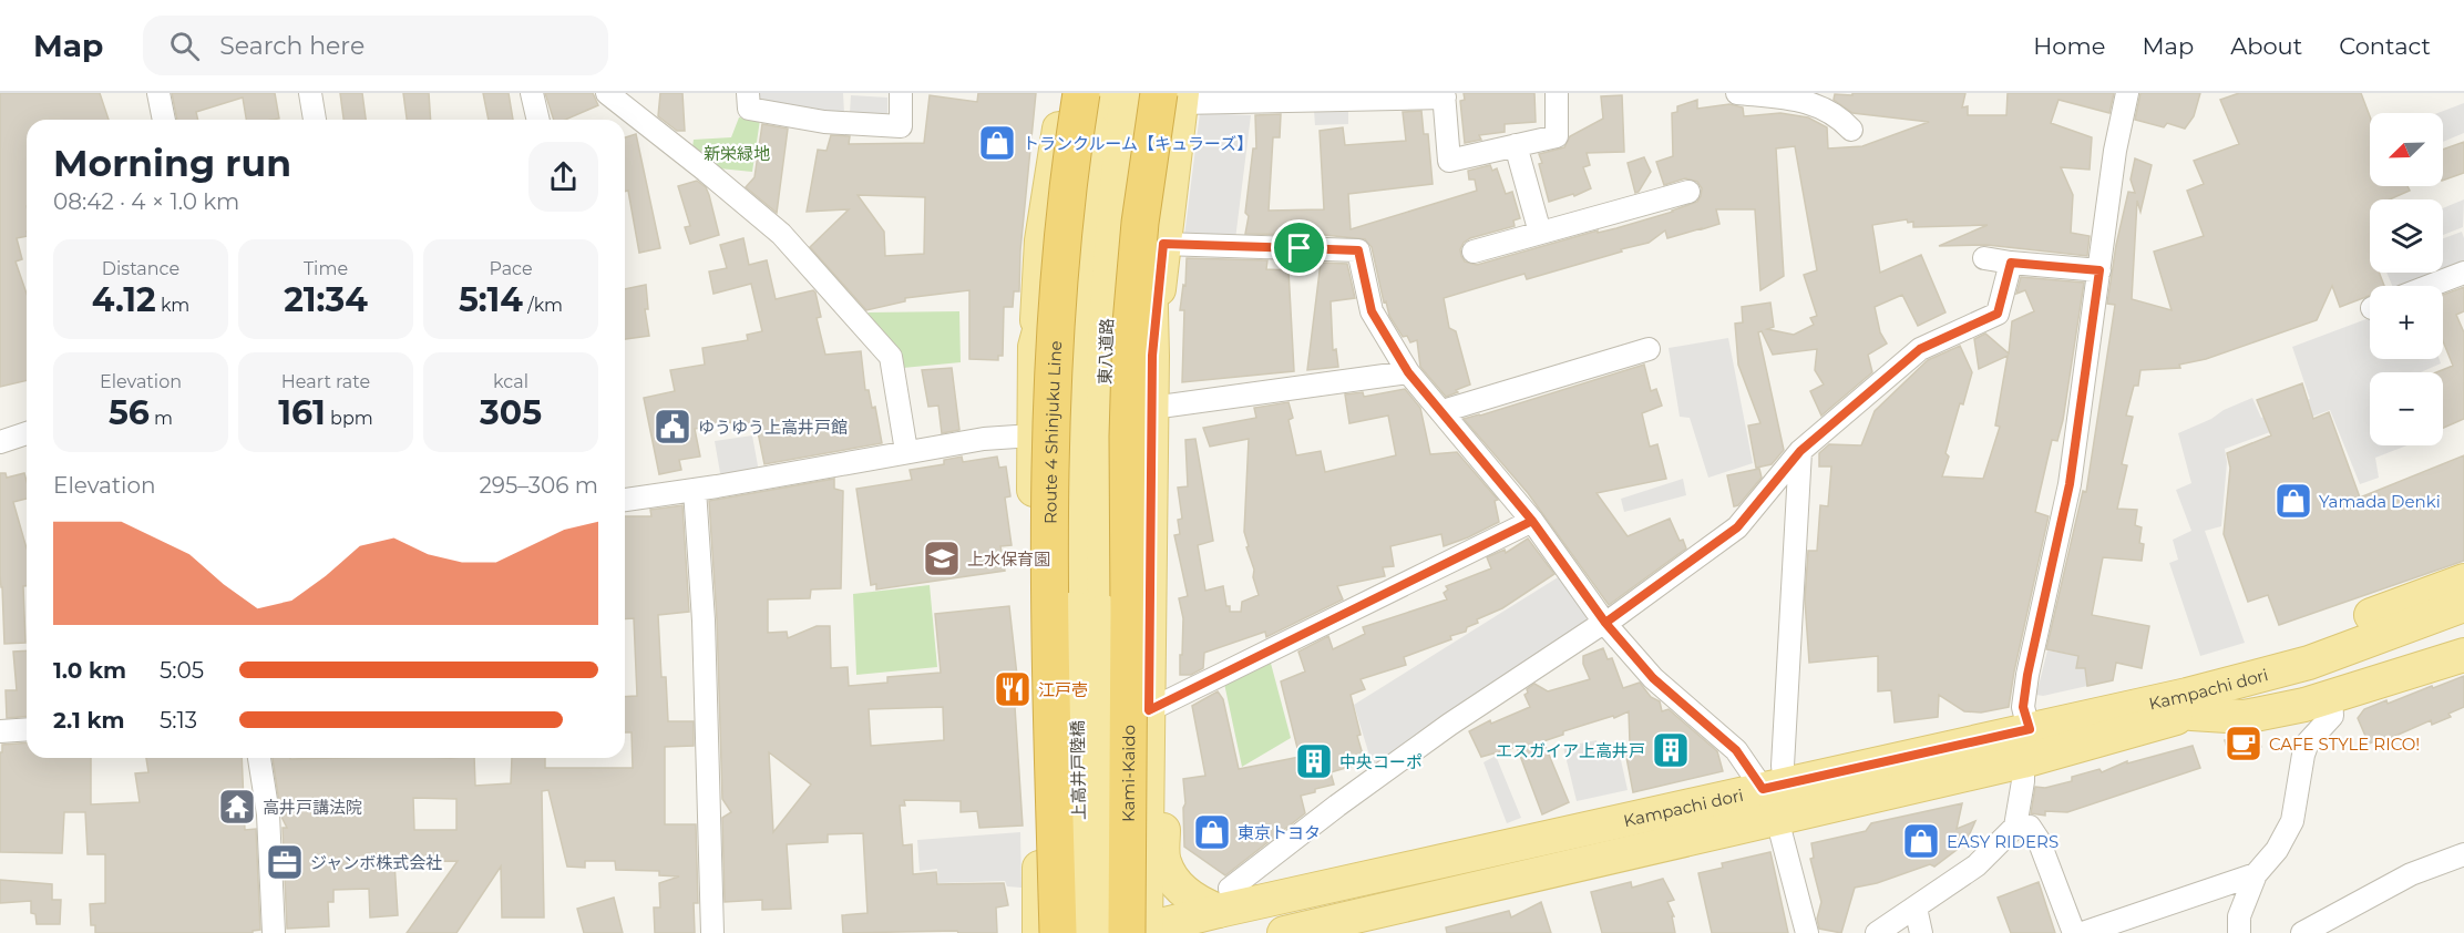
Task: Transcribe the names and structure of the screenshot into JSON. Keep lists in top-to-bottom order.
{
  "streets": {
    "highway": ["Route 4 Shinjuku Line", "Kami-Kaido"],
    "main road": ["東八道路", "Kampachi dori", "上高井戸陸橋"]
  },
  "crossings": [
    ["東八道路", "Route 4 Shinjuku Line"],
    ["東八道路", "上高井戸陸橋"],
    ["東八道路", "Kami-Kaido"],
    ["Kampachi dori", "Kami-Kaido"],
    ["上高井戸陸橋", "Kami-Kaido"]
  ],
  "parks": ["新栄緑地"],
  "places": {
    "shop": [
      "トランクルーム【キュラーズ】",
      "Yamada Denki",
      "東京トヨタ",
      "EASY RIDERS"
    ],
    "public building": ["ゆうゆう上高井戸館"],
    "school or university": ["上水保育園"],
    "restaurant": ["江戸壱"],
    "cafe": ["CAFE STYLE RICO!"],
    "building": ["エスガイア上高井戸", "中央コーポ"],
    "temple": ["高井戸講法院"],
    "office": ["ジャンボ株式会社"]
  },
  "north": "bottom left",
  "page": {
    "header": "Map",
    "search": "Search here",
    "nav": [
      "Home",
      "Map",
      "About",
      "Contact"
    ],
    "map_buttons": ["+", "−"],
    "heading": ["Morning run", "08:42 · 4 × 1.0 km"],
    "stats": [
      ["Distance", "4.12 km"],
      ["Time", "21:34"],
      ["Pace", "5:14 /km"],
      ["Elevation", "56 m"],
      ["Heart rate", "161 bpm"],
      ["kcal", "305"]
    ],
    "chart": ["Elevation", "295–306 m"],
    "list": [
      {
        "name": "1.0 km",
        "note": "5:05"
      },
      {
        "name": "2.1 km",
        "note": "5:13"
      }
    ]
  }
}
